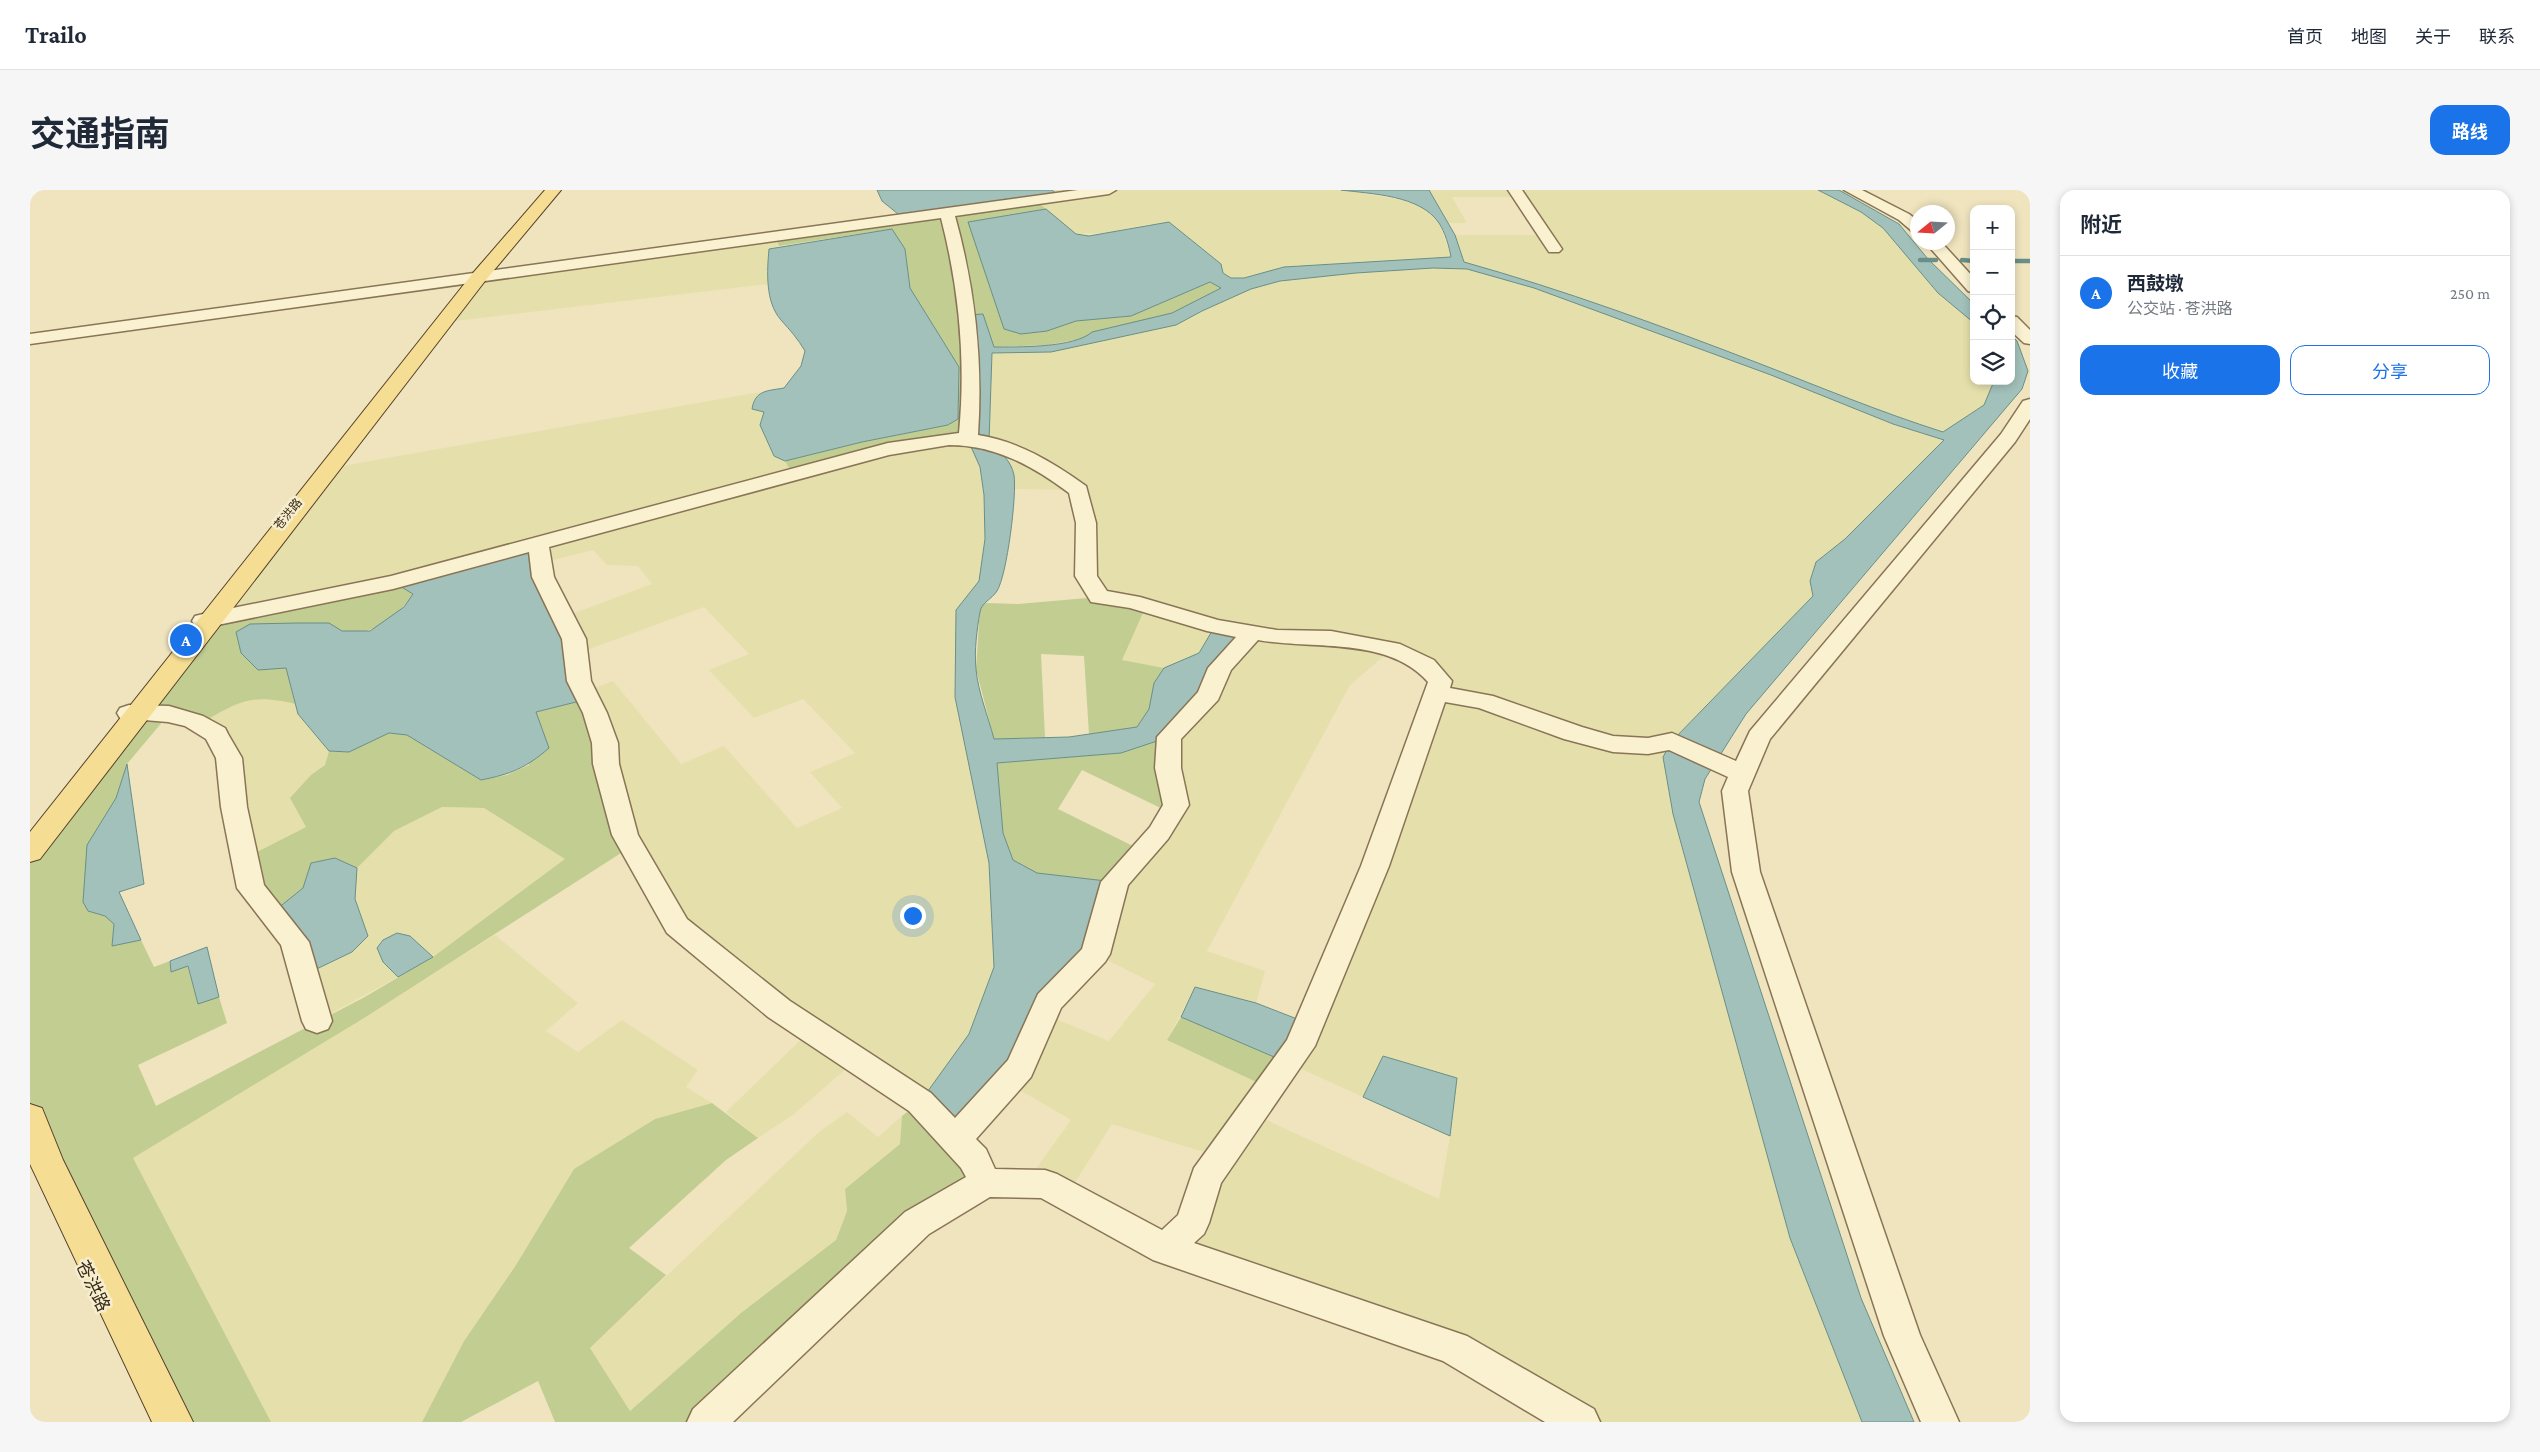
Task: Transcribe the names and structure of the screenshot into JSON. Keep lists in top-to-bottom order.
{
  "streets": {
    "main road": ["苍洪路"]
  },
  "north": "left",
  "page": {
    "header": "Trailo",
    "nav": [
      "首页",
      "地图",
      "关于",
      "联系"
    ],
    "title": "交通指南",
    "buttons": [
      "路线",
      ["收藏", "分享"]
    ],
    "heading": "附近",
    "map_buttons": ["+", "−"],
    "list": [
      {
        "mark": "A",
        "name": "西鼓墩",
        "note": "公交站 · 苍洪路",
        "value": "250 m"
      }
    ],
    "pins": "A"
  }
}
